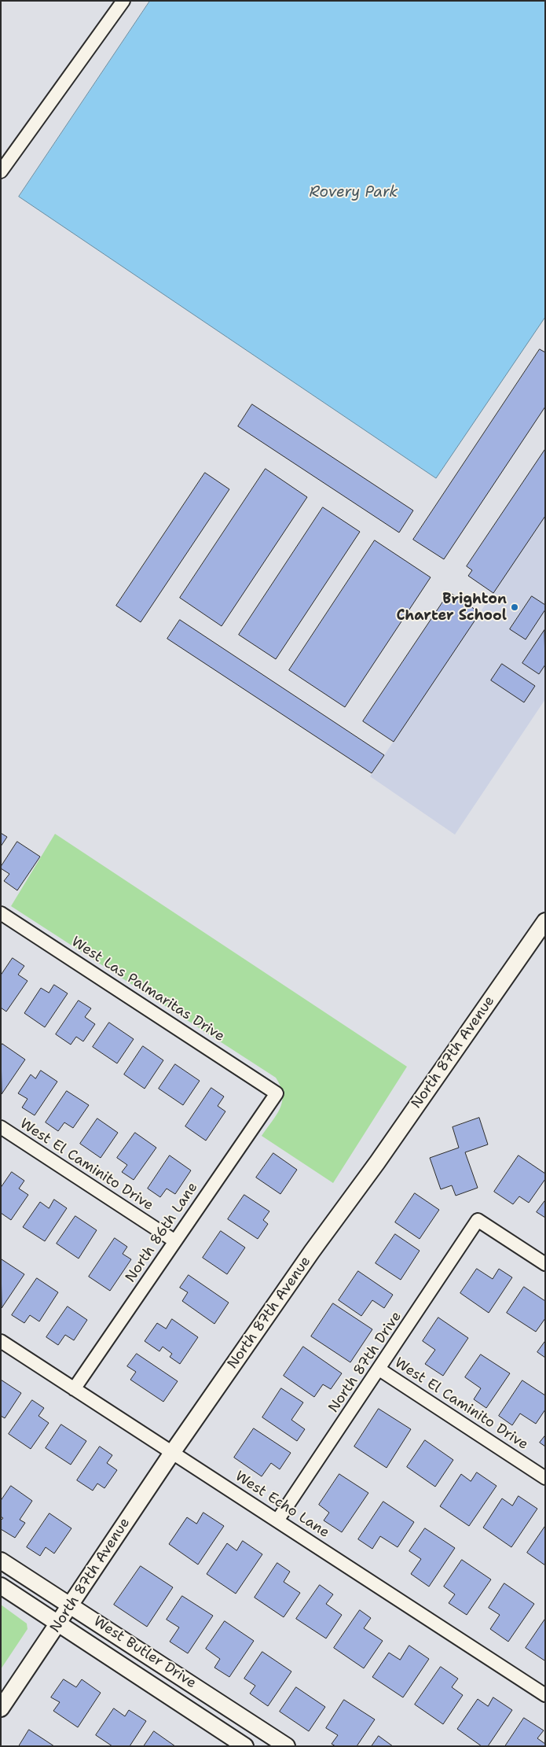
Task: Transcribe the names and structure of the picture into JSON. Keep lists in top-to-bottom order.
{
  "streets": {
    "street": [
      "West Las Palmaritas Drive",
      "North 87th Avenue",
      "West El Caminito Drive",
      "North 86th Lane",
      "North 87th Drive",
      "West Echo Lane",
      "West Butler Drive"
    ]
  },
  "crossings": [
    ["West Las Palmaritas Drive", "North 86th Lane"],
    ["North 87th Avenue", "West Echo Lane"],
    ["North 87th Avenue", "West Butler Drive"],
    ["West El Caminito Drive", "North 86th Lane"],
    ["West El Caminito Drive", "North 87th Drive"],
    ["North 86th Lane", "West Echo Lane"],
    ["North 87th Drive", "West Echo Lane"]
  ],
  "water": ["Rovery Park"],
  "places": ["Brighton Charter School"]
}
